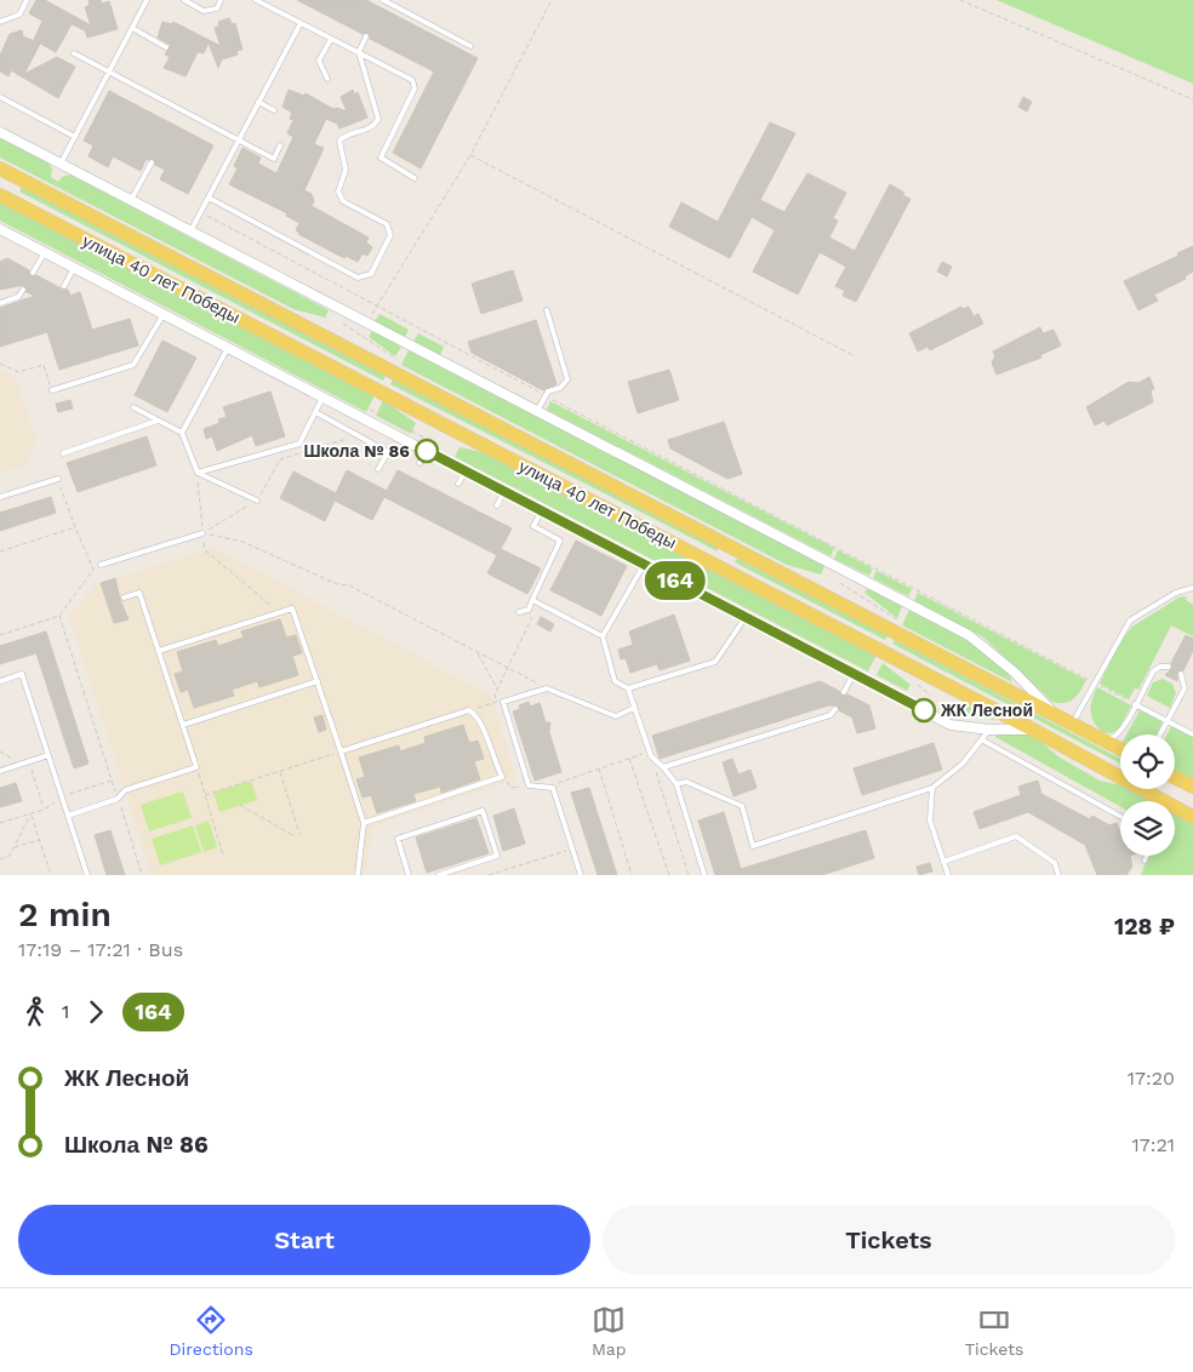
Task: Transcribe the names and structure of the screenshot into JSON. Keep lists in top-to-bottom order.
{
  "streets": {
    "main road": ["улица 40 лет Победы"]
  },
  "places": ["Школа № 86", "ЖК Лесной"],
  "lines": ["bus line 164"],
  "page": {
    "on_map": "164",
    "heading": ["2 min", "17:19 – 17:21 · Bus", "128 ₽"],
    "legs": ["1", "164"],
    "list": [
      {
        "name": "ЖК Лесной",
        "value": "17:20"
      },
      {
        "name": "Школа № 86",
        "value": "17:21"
      }
    ],
    "buttons": ["Start", "Tickets"],
    "tabs": ["Directions", "Map", "Tickets"]
  }
}
